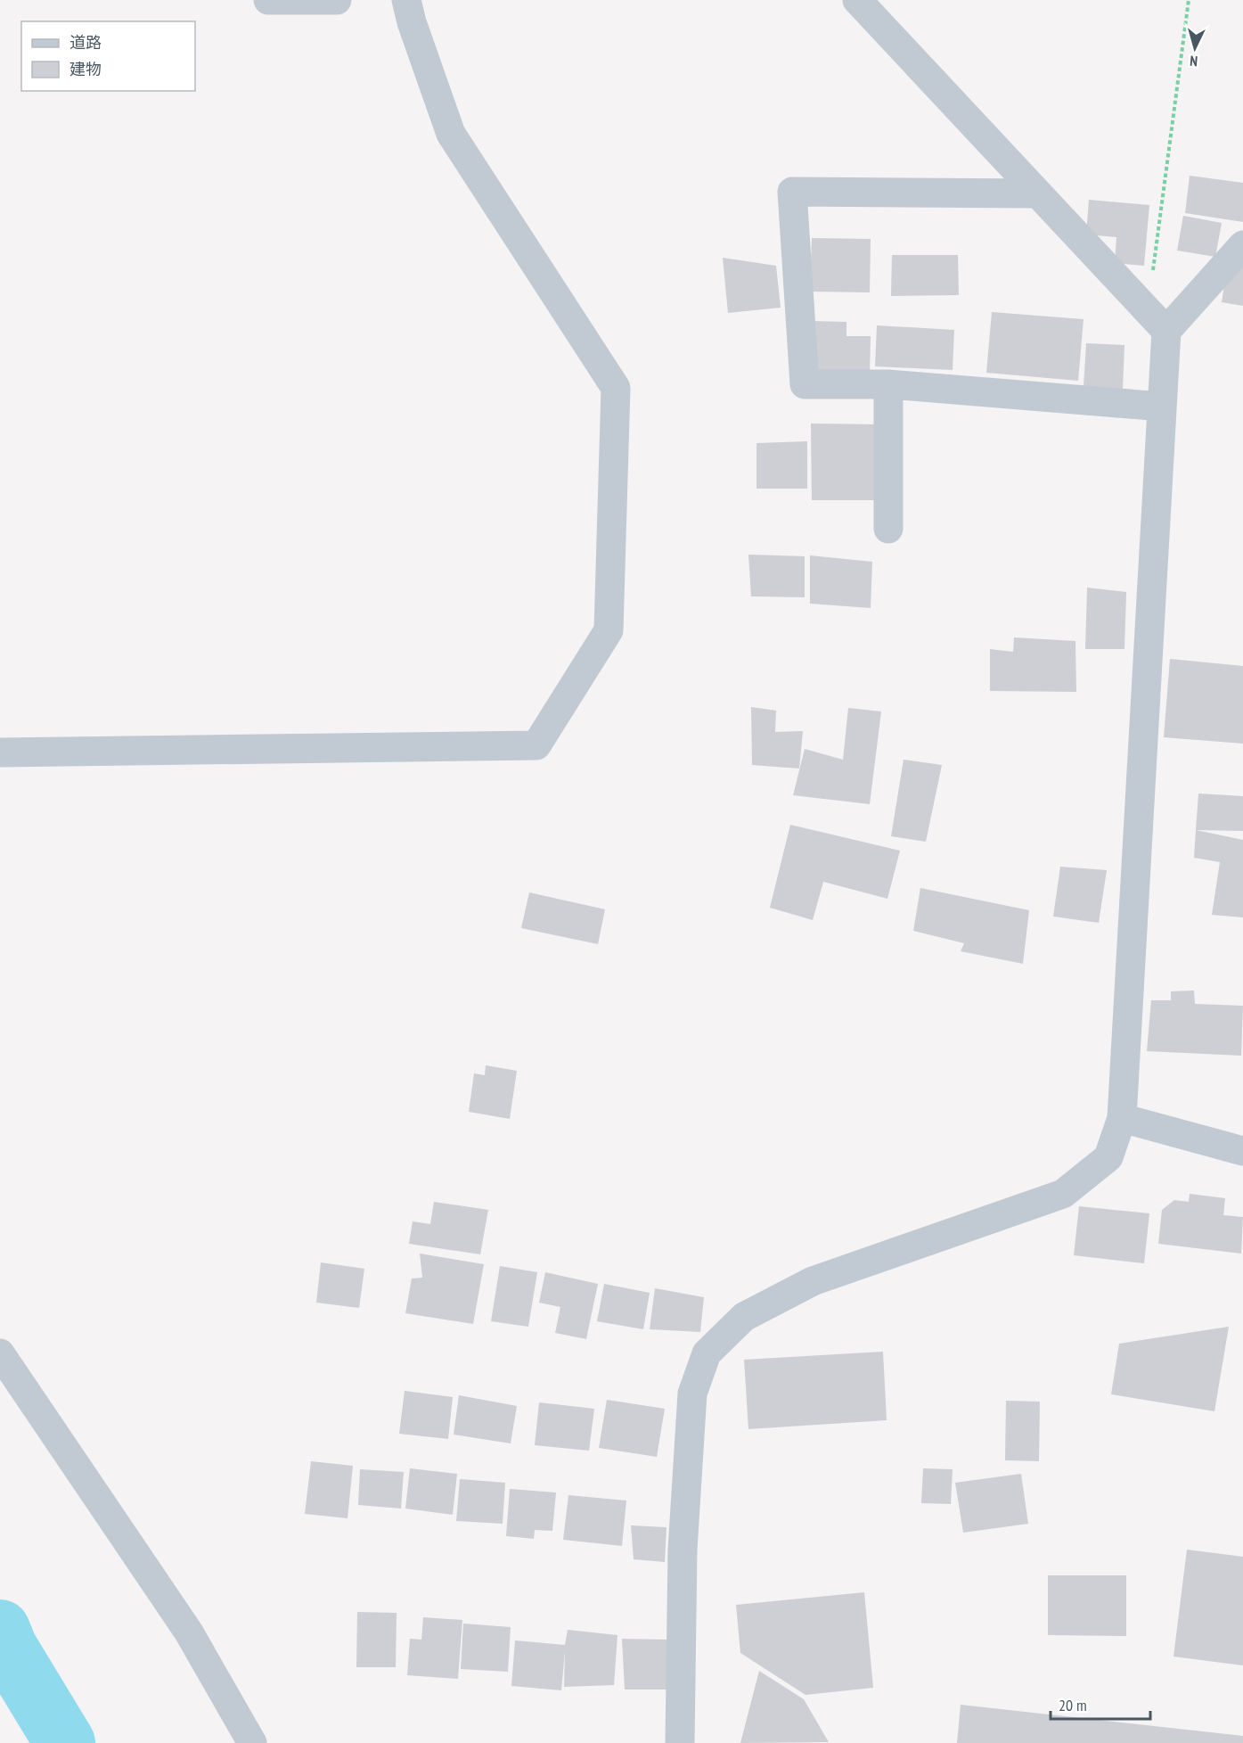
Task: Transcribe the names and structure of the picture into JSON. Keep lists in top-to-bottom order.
{
  "legend": ["道路", "建物"],
  "scale_bar": "20 m",
  "north": "bottom"
}
